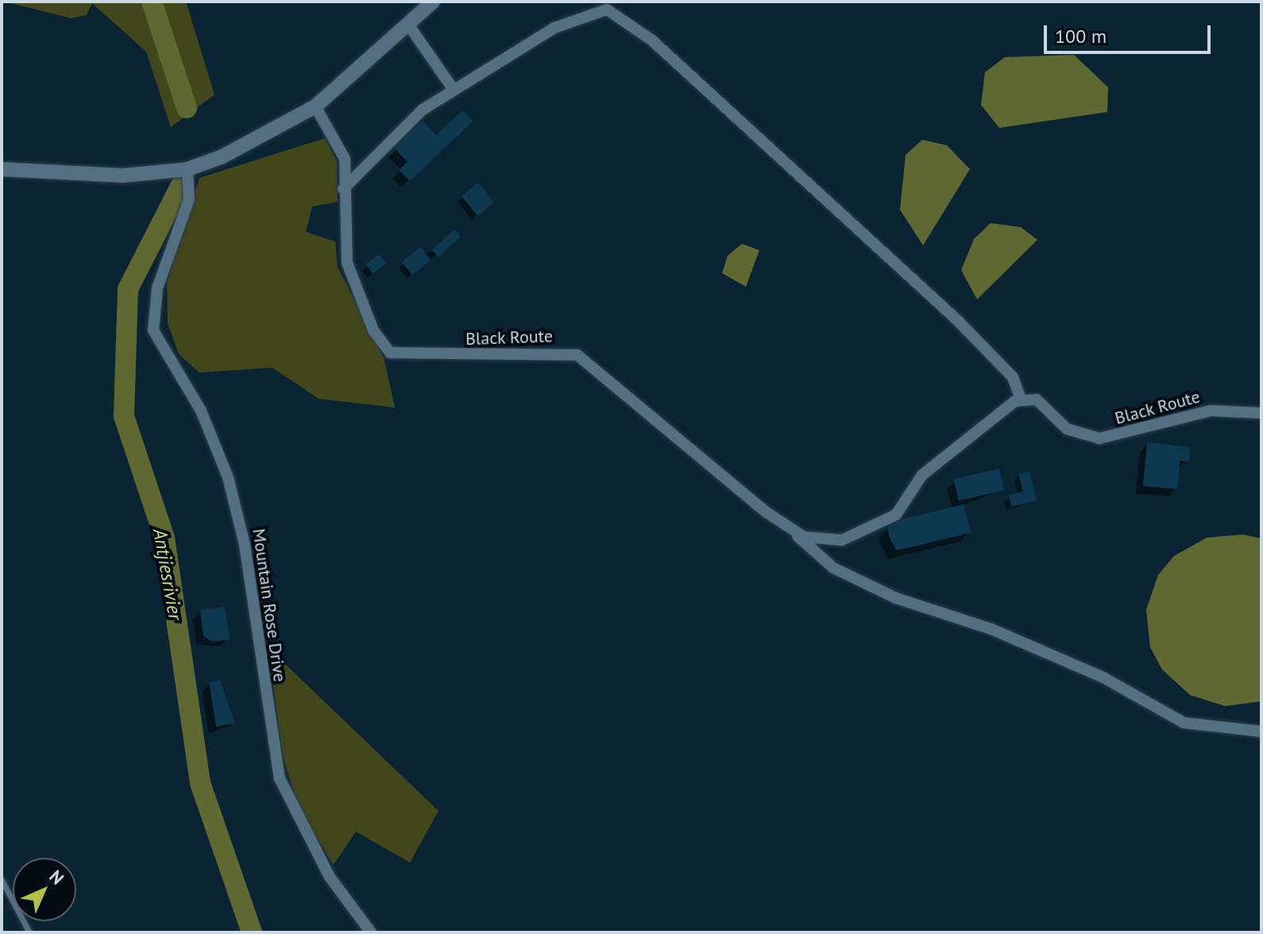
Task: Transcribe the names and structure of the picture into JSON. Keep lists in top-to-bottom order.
{
  "streets": {
    "street": ["Black Route", "Mountain Rose Drive"]
  },
  "water": ["Antjiesrivier"],
  "scale_bar": "100 m",
  "north": "top right"
}
